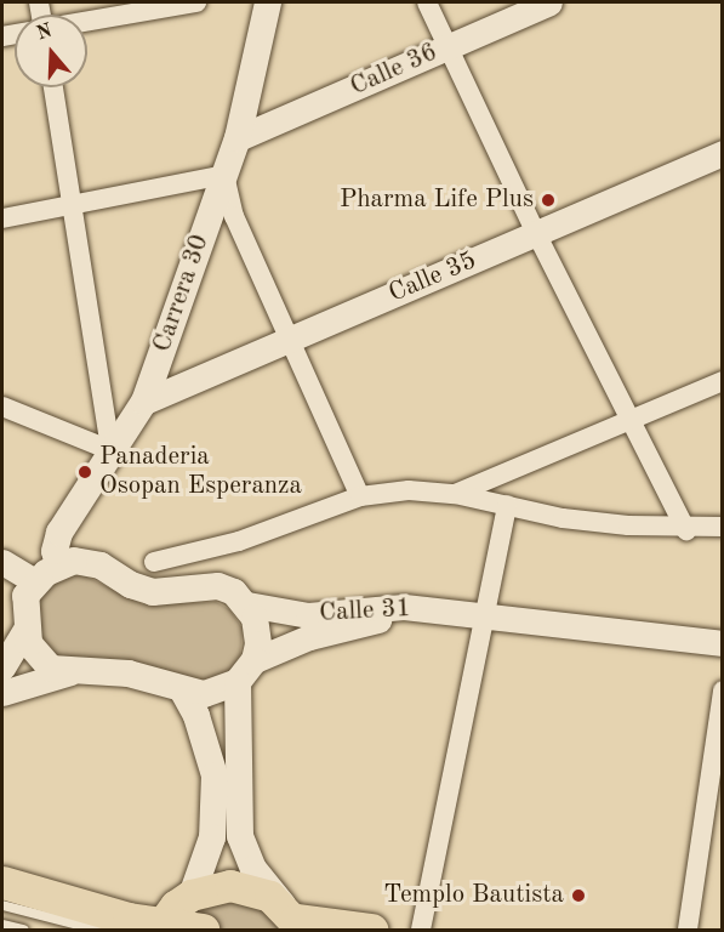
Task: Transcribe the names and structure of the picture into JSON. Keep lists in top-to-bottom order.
{
  "streets": {
    "main road": ["Carrera 30"],
    "street": ["Calle 36", "Calle 35", "Calle 31"]
  },
  "crossings": [
    ["Calle 36", "Carrera 30"],
    ["Calle 35", "Carrera 30"]
  ],
  "places": ["Pharma Life Plus", "Panaderia Osopan Esperanza", "Templo Bautista"],
  "north": "top"
}
